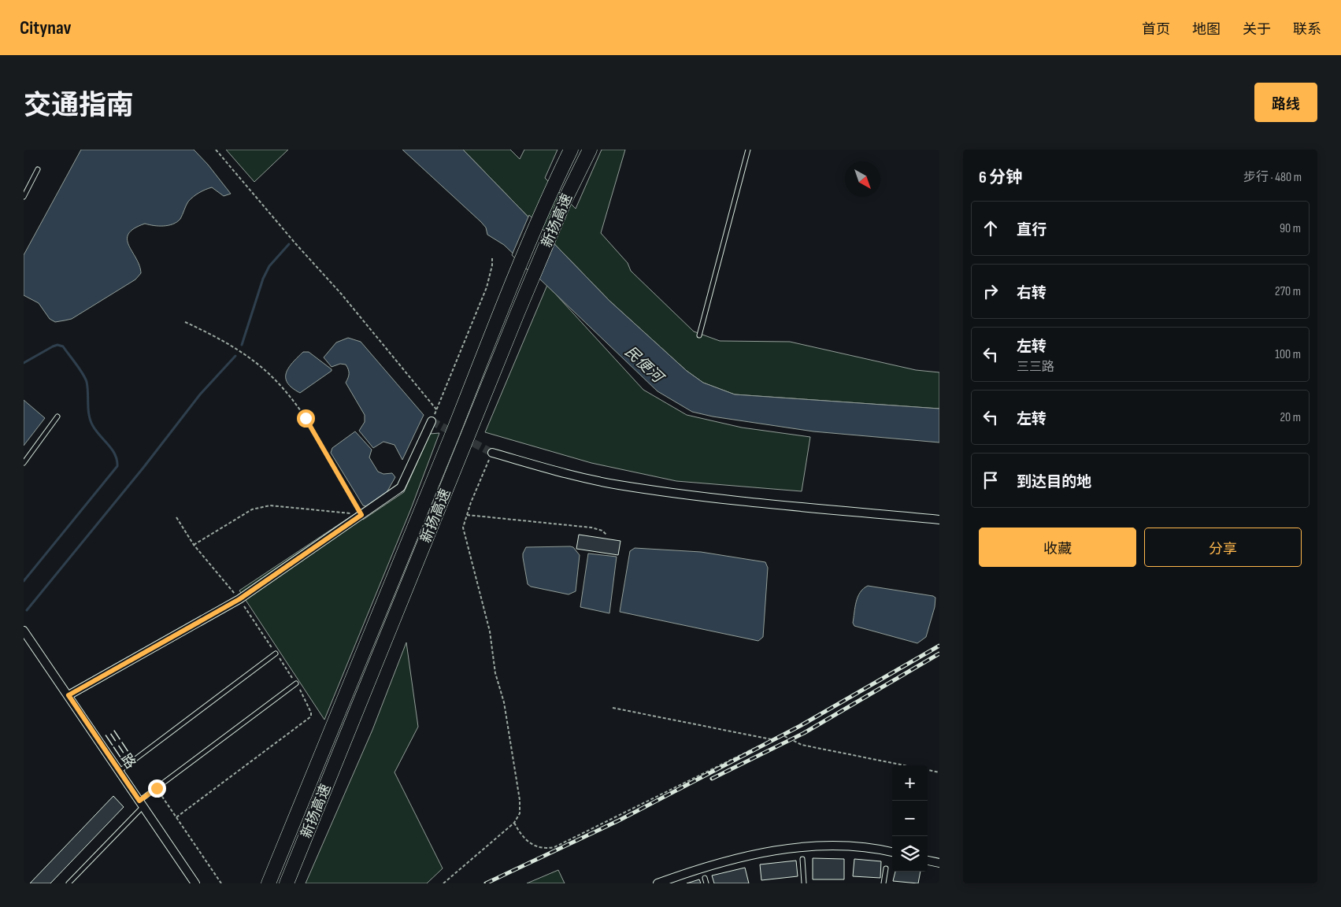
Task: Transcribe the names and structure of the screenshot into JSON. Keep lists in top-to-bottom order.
{
  "streets": {
    "highway": ["新扬高速"],
    "street": ["三三路"]
  },
  "water": ["民便河"],
  "north": "bottom right",
  "page": {
    "header": "Citynav",
    "nav": [
      "首页",
      "地图",
      "关于",
      "联系"
    ],
    "title": "交通指南",
    "buttons": [
      "路线",
      ["收藏", "分享"]
    ],
    "heading": ["6 分钟", "步行 · 480 m"],
    "list": [
      ["直行", "90 m"],
      ["右转", "270 m"],
      ["左转", "三三路", "100 m"],
      ["左转", "20 m"],
      "到达目的地"
    ],
    "map_buttons": ["+", "−"]
  }
}
